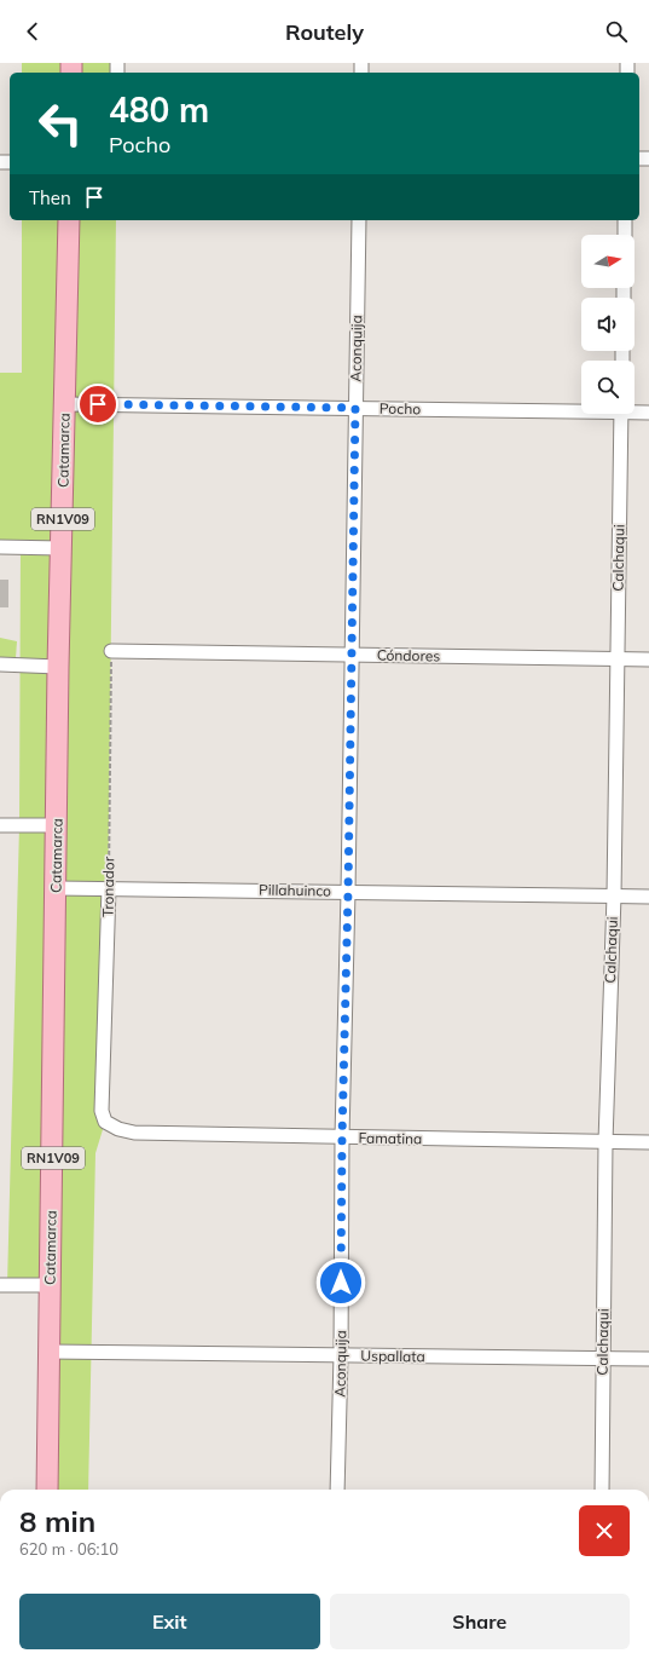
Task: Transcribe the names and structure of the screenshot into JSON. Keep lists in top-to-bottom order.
{
  "streets": {
    "main road": ["Catamarca", "RN1V09"],
    "street": [
      "Aconquija",
      "Pocho",
      "Calchaqui",
      "Cóndores",
      "Tronador",
      "Pillahuinco",
      "Famatina",
      "Uspallata"
    ]
  },
  "crossings": [
    ["Aconquija", "Pocho"],
    ["Aconquija", "Cóndores"],
    ["Aconquija", "Pillahuinco"],
    ["Aconquija", "Famatina"],
    ["Aconquija", "Uspallata"],
    ["Pocho", "Catamarca"],
    ["Catamarca", "Pillahuinco"],
    ["Catamarca", "Uspallata"],
    ["Calchaqui", "Cóndores"],
    ["Calchaqui", "Pillahuinco"],
    ["Calchaqui", "Famatina"],
    ["Calchaqui", "Uspallata"],
    ["Cóndores", "Tronador"],
    ["Tronador", "Pillahuinco"],
    ["Tronador", "Famatina"]
  ],
  "north": "right",
  "page": {
    "header": "Routely",
    "turn": ["480 m", "Pocho"],
    "then": "Then",
    "heading": ["8 min", "620 m · 06:10"],
    "buttons": ["Exit", "Share"]
  }
}
